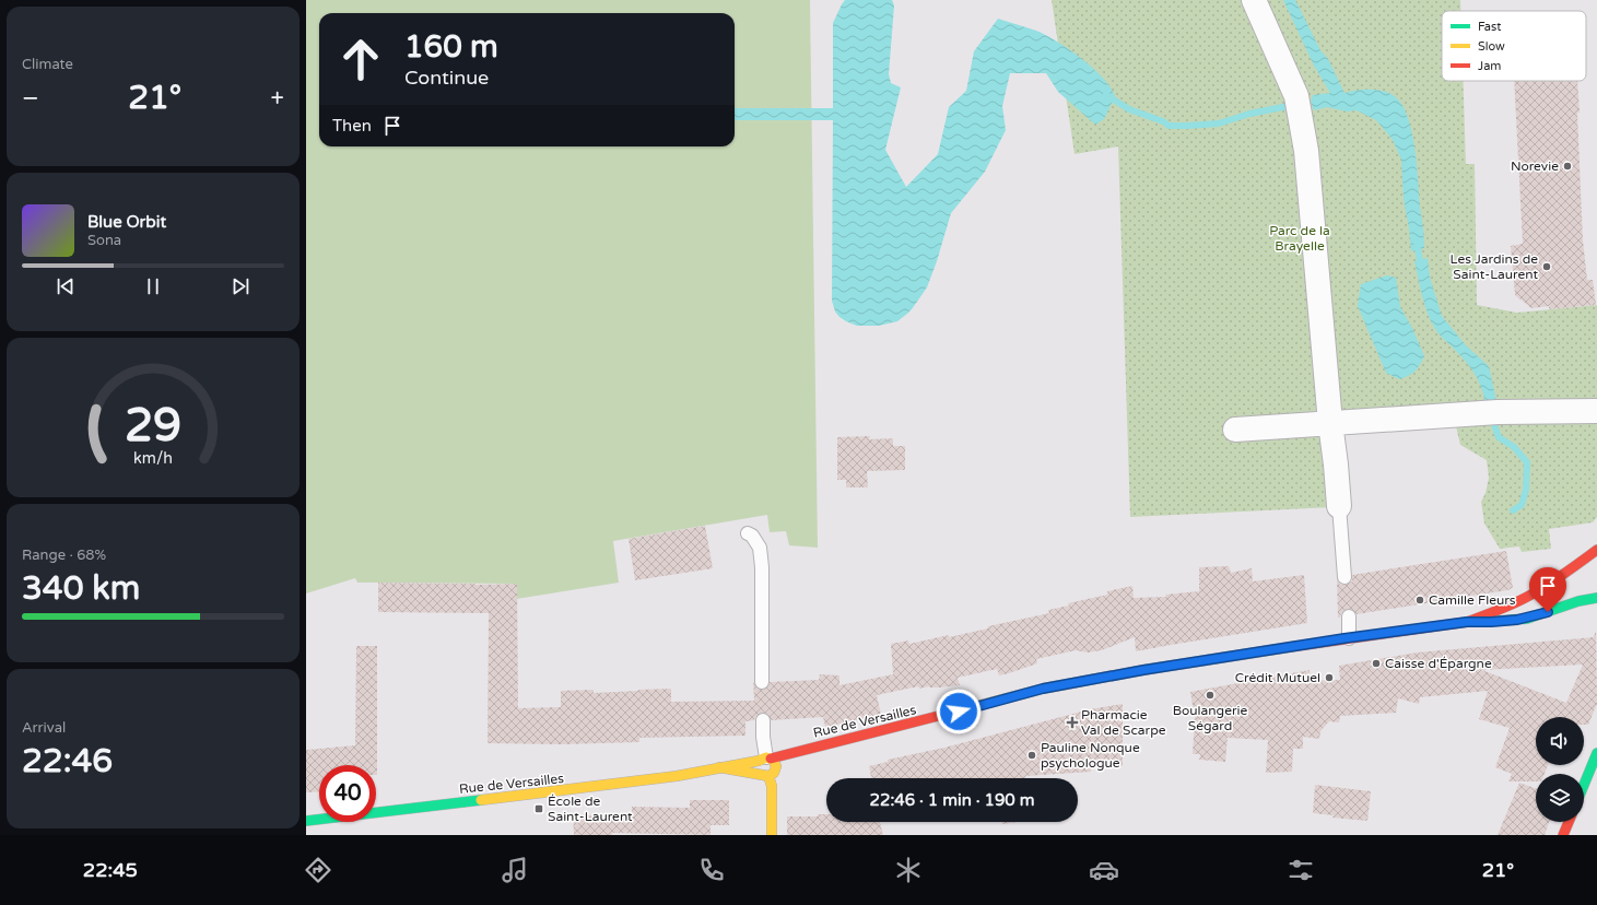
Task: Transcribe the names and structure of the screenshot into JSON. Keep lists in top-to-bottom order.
{
  "streets": {
    "street": ["Rue de Versailles"]
  },
  "parks": ["Parc de la Brayelle"],
  "places": {
    "other": [
      "Norevie",
      "Les Jardins de Saint-Laurent",
      "Camille Fleurs",
      "Caisse d'Épargne",
      "Crédit Mutuel",
      "Boulangerie Ségard",
      "Pauline Nonque psychologue"
    ],
    "health": ["Pharmacie Val de Scarpe"],
    "transit": ["École de Saint-Laurent"]
  },
  "legend": ["Fast", "Slow", "Jam"],
  "page": {
    "tile": [
      "Climate",
      ["Range · 68%", "340 km"],
      ["Arrival", "22:46"]
    ],
    "turn": ["160 m", "Continue"],
    "heat": ["−", "21°", "+"],
    "then": "Then",
    "song": ["Blue Orbit", "Sona"],
    "limit": "40",
    "trip": "22:46 · 1 min · 190 m",
    "tabs": ["22:45", "21°"],
    "gauge": ["29", "km/h"]
  }
}
